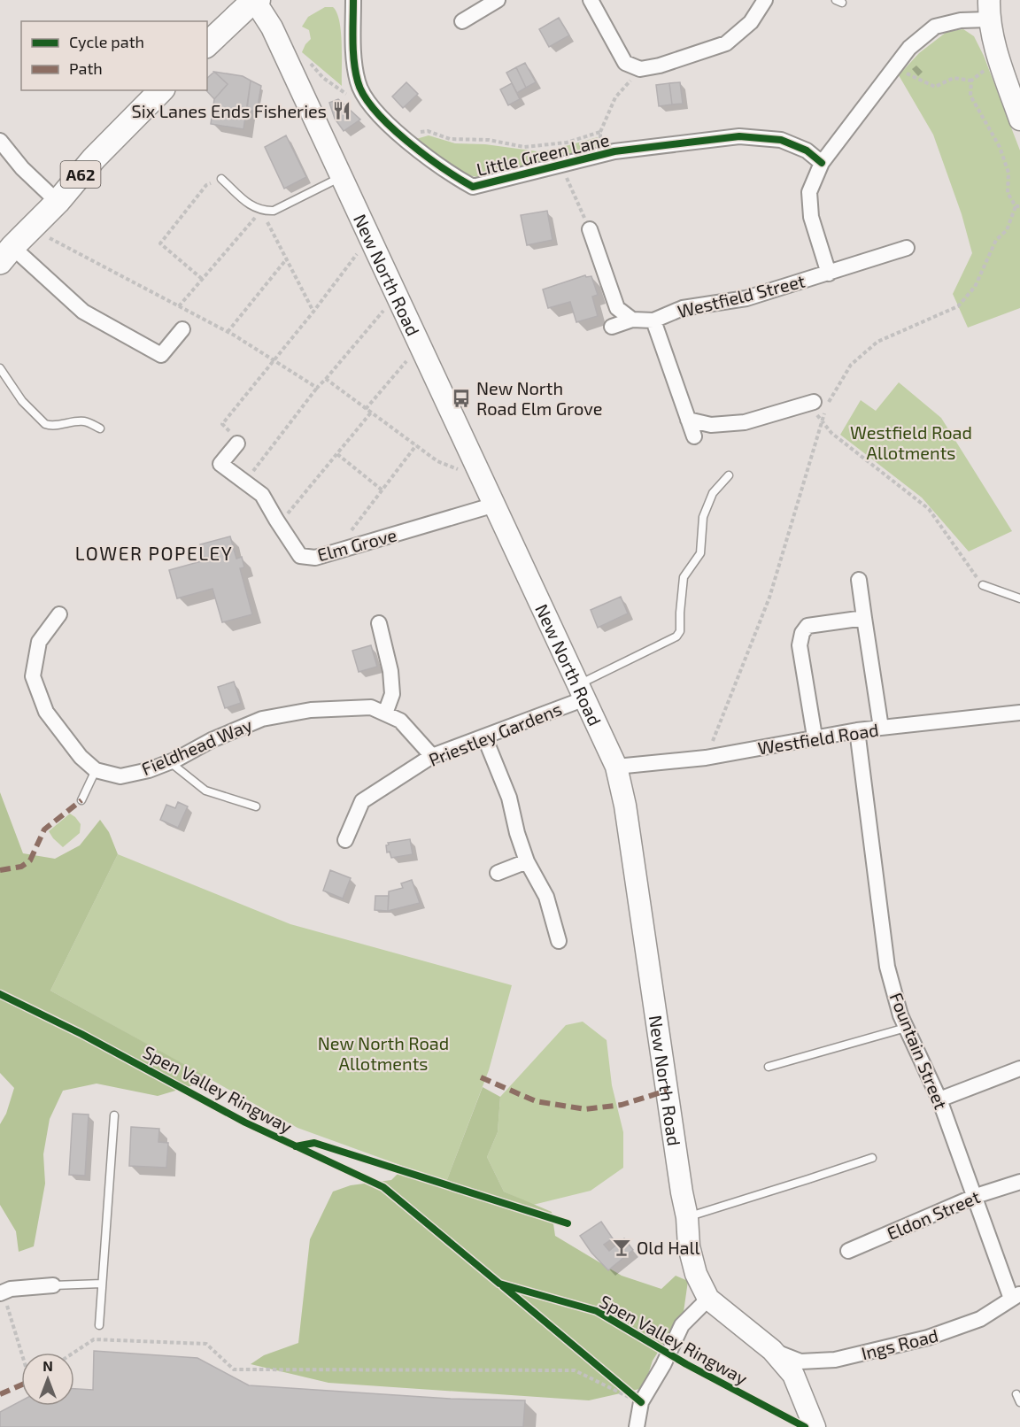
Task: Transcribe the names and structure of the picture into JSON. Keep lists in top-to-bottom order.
{
  "streets": {
    "main road": ["A62", "New North Road"],
    "street": [
      "Little Green Lane",
      "Westfield Street",
      "Elm Grove",
      "Priestley Gardens",
      "Westfield Road",
      "Fieldhead Way",
      "Fountain Street",
      "Eldon Street",
      "Ings Road"
    ],
    "cycle path": ["Spen Valley Ringway"]
  },
  "crossings": [
    ["Little Green Lane", "Westfield Street"],
    ["New North Road", "Elm Grove"],
    ["New North Road", "Priestley Gardens"],
    ["New North Road", "Westfield Road"],
    ["New North Road", "Ings Road"],
    ["Priestley Gardens", "Fieldhead Way"],
    ["Westfield Road", "Fountain Street"],
    ["Fountain Street", "Eldon Street"],
    ["Fountain Street", "Ings Road"]
  ],
  "districts": ["LOWER POPELEY"],
  "parks": ["Westfield Road Allotments", "New North Road Allotments"],
  "places": {
    "restaurant": ["Six Lanes Ends Fisheries"],
    "bus stop": ["New North Road Elm Grove"],
    "bar": ["Old Hall"]
  },
  "legend": ["Cycle path", "Path"],
  "north": "top"
}
